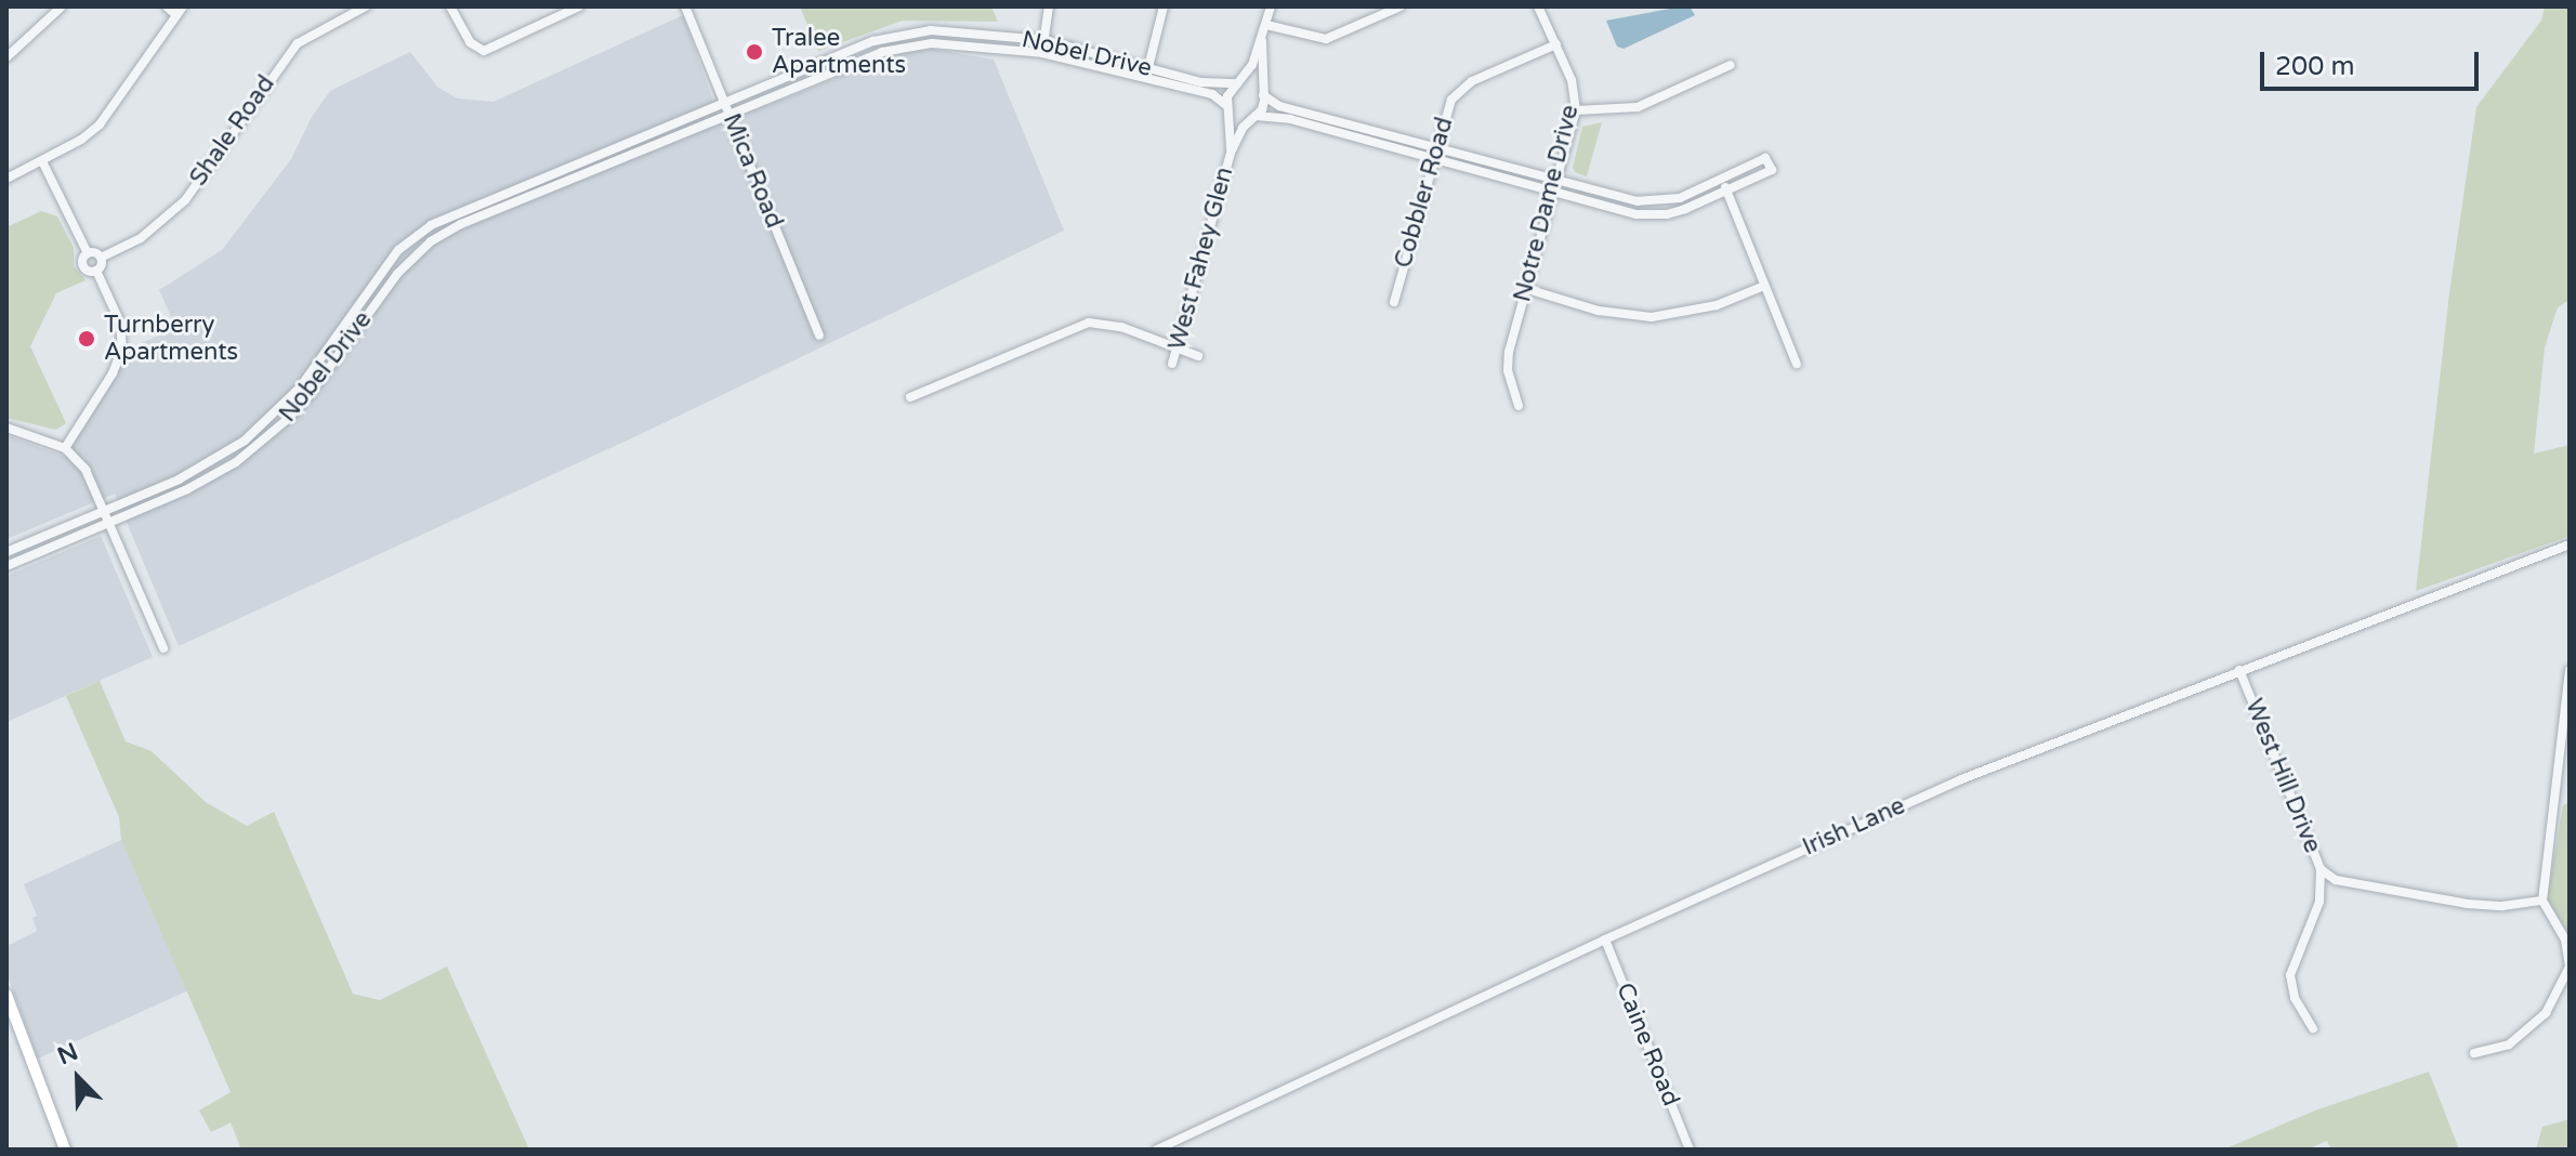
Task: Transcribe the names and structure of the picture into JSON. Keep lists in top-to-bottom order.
{
  "streets": {
    "street": [
      "Nobel Drive",
      "Shale Road",
      "Mica Road",
      "Cobbler Road",
      "Notre Dame Drive",
      "West Fahey Glen",
      "West Hill Drive",
      "Irish Lane",
      "Caine Road"
    ]
  },
  "crossings": [
    ["Nobel Drive", "Mica Road"],
    ["Nobel Drive", "Cobbler Road"],
    ["Nobel Drive", "Notre Dame Drive"],
    ["Cobbler Road", "Notre Dame Drive"],
    ["West Hill Drive", "Irish Lane"],
    ["Irish Lane", "Caine Road"]
  ],
  "places": ["Tralee Apartments", "Turnberry Apartments"],
  "scale_bar": "200 m",
  "north": "top left"
}
